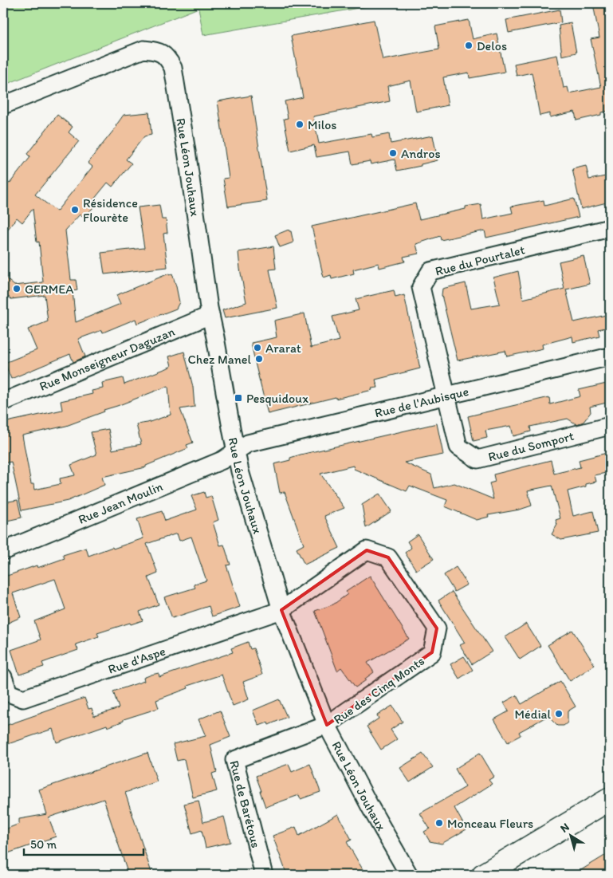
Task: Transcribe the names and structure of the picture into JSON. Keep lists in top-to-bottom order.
{
  "streets": {
    "street": [
      "Rue Léon Jouhaux",
      "Rue du Pourtalet",
      "Rue Monseigneur Daguzan",
      "Rue de l'Aubisque",
      "Rue du Somport",
      "Rue Jean Moulin",
      "Rue d'Aspe",
      "Rue des Cinq Monts",
      "Rue de Barétous"
    ]
  },
  "crossings": [
    ["Rue Léon Jouhaux", "Rue Monseigneur Daguzan"],
    ["Rue Léon Jouhaux", "Rue de l'Aubisque"],
    ["Rue Léon Jouhaux", "Rue Jean Moulin"],
    ["Rue Léon Jouhaux", "Rue d'Aspe"],
    ["Rue Léon Jouhaux", "Rue des Cinq Monts"],
    ["Rue Léon Jouhaux", "Rue de Barétous"],
    ["Rue du Pourtalet", "Rue de l'Aubisque"],
    ["Rue du Pourtalet", "Rue du Somport"],
    ["Rue de l'Aubisque", "Rue du Somport"],
    ["Rue de l'Aubisque", "Rue Jean Moulin"],
    ["Rue d'Aspe", "Rue des Cinq Monts"],
    ["Rue des Cinq Monts", "Rue de Barétous"]
  ],
  "places": {
    "other": [
      "Delos",
      "Milos",
      "Andros",
      "Résidence Flourète",
      "GERMEA",
      "Ararat",
      "Chez Manel",
      "Médial",
      "Monceau Fleurs"
    ],
    "transit": ["Pesquidoux"]
  },
  "scale_bar": "50 m",
  "north": "top left"
}
